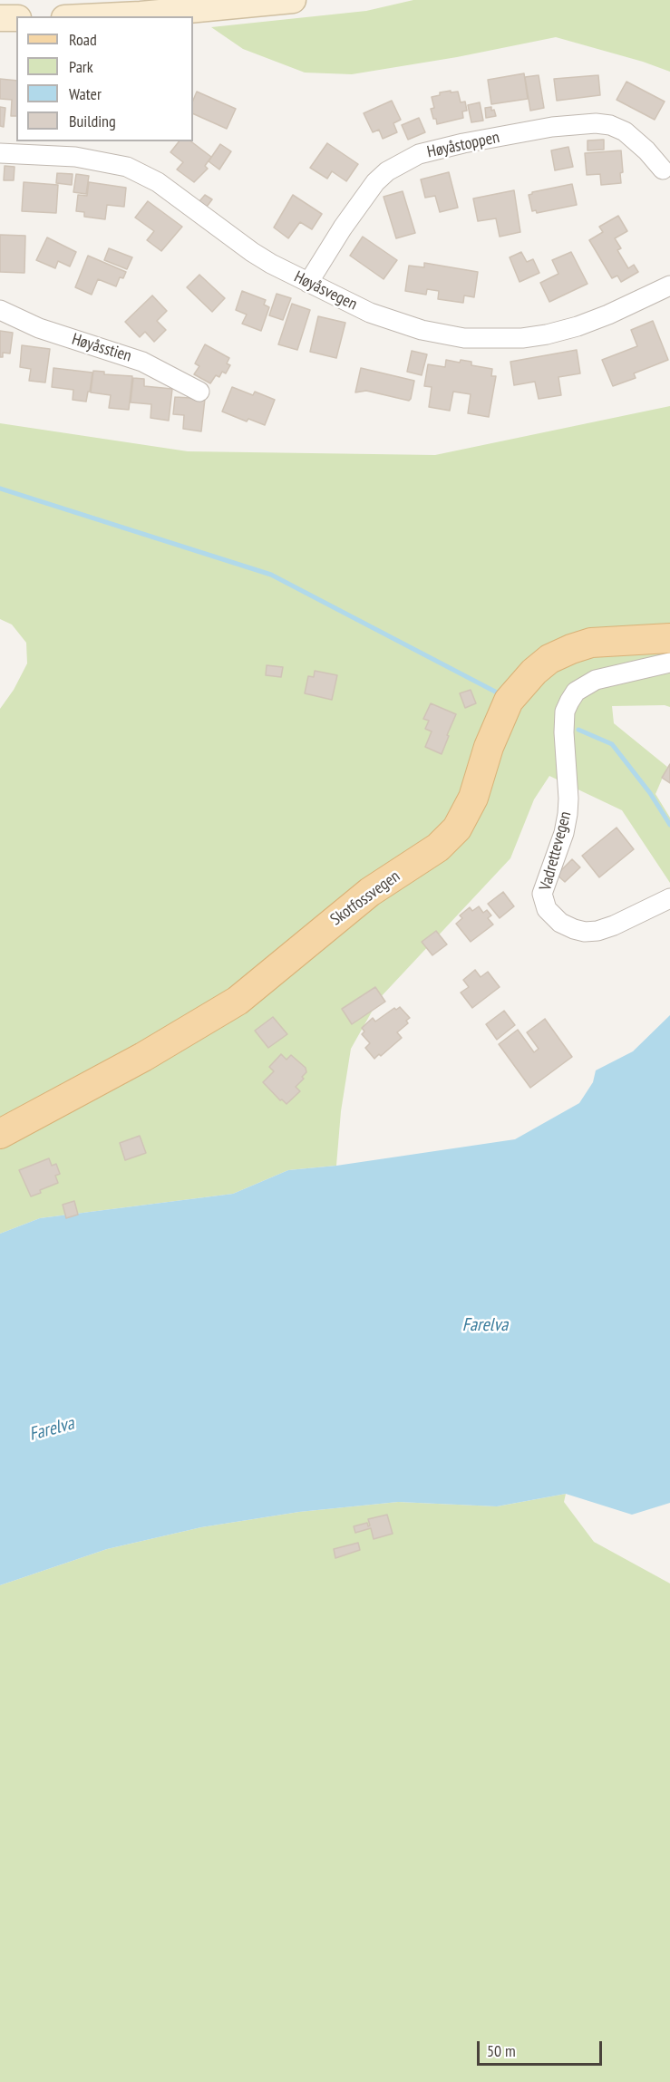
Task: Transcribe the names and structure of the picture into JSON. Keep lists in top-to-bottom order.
{
  "streets": {
    "main road": ["Skotfossvegen"],
    "street": [
      "Høyåstoppen",
      "Høyåsvegen",
      "Høyåsstien",
      "Vadrettevegen"
    ]
  },
  "crossings": [
    ["Høyåstoppen", "Høyåsvegen"]
  ],
  "water": ["Farelva"],
  "legend": [
    "Road",
    "Park",
    "Water",
    "Building"
  ],
  "scale_bar": "50 m"
}
